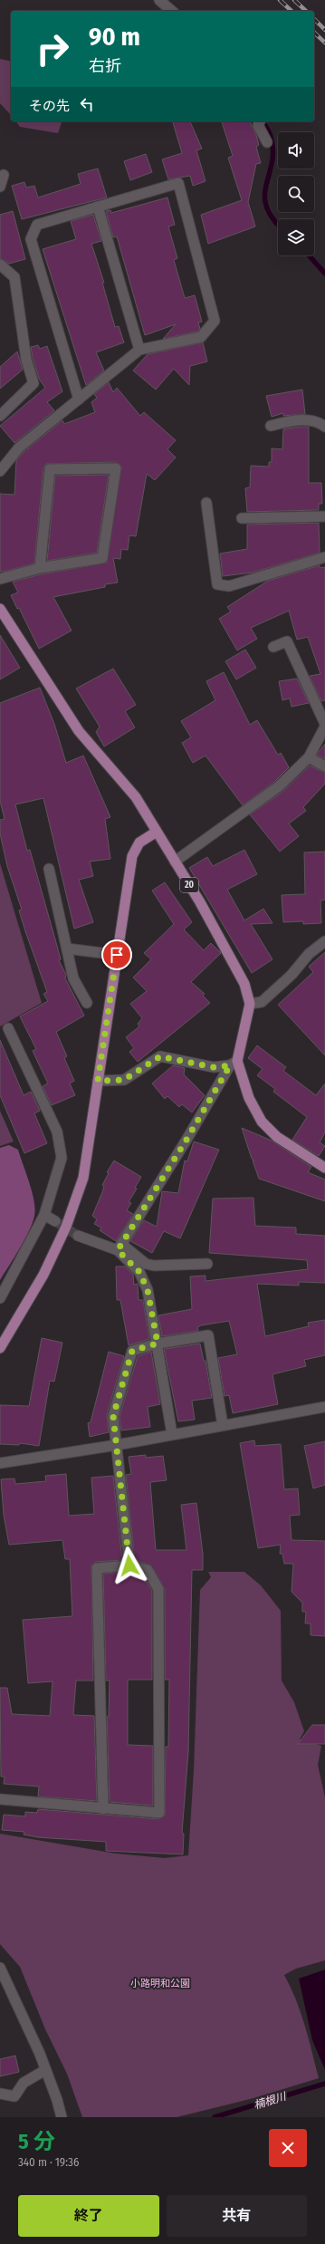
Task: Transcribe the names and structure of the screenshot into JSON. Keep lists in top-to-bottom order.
{
  "streets": {
    "main road": ["20"]
  },
  "water": ["楠根川"],
  "parks": ["小路明和公園"],
  "page": {
    "turn": ["90 m", "右折"],
    "then": "その先",
    "heading": ["5 分", "340 m · 19:36"],
    "buttons": ["終了", "共有"]
  }
}
